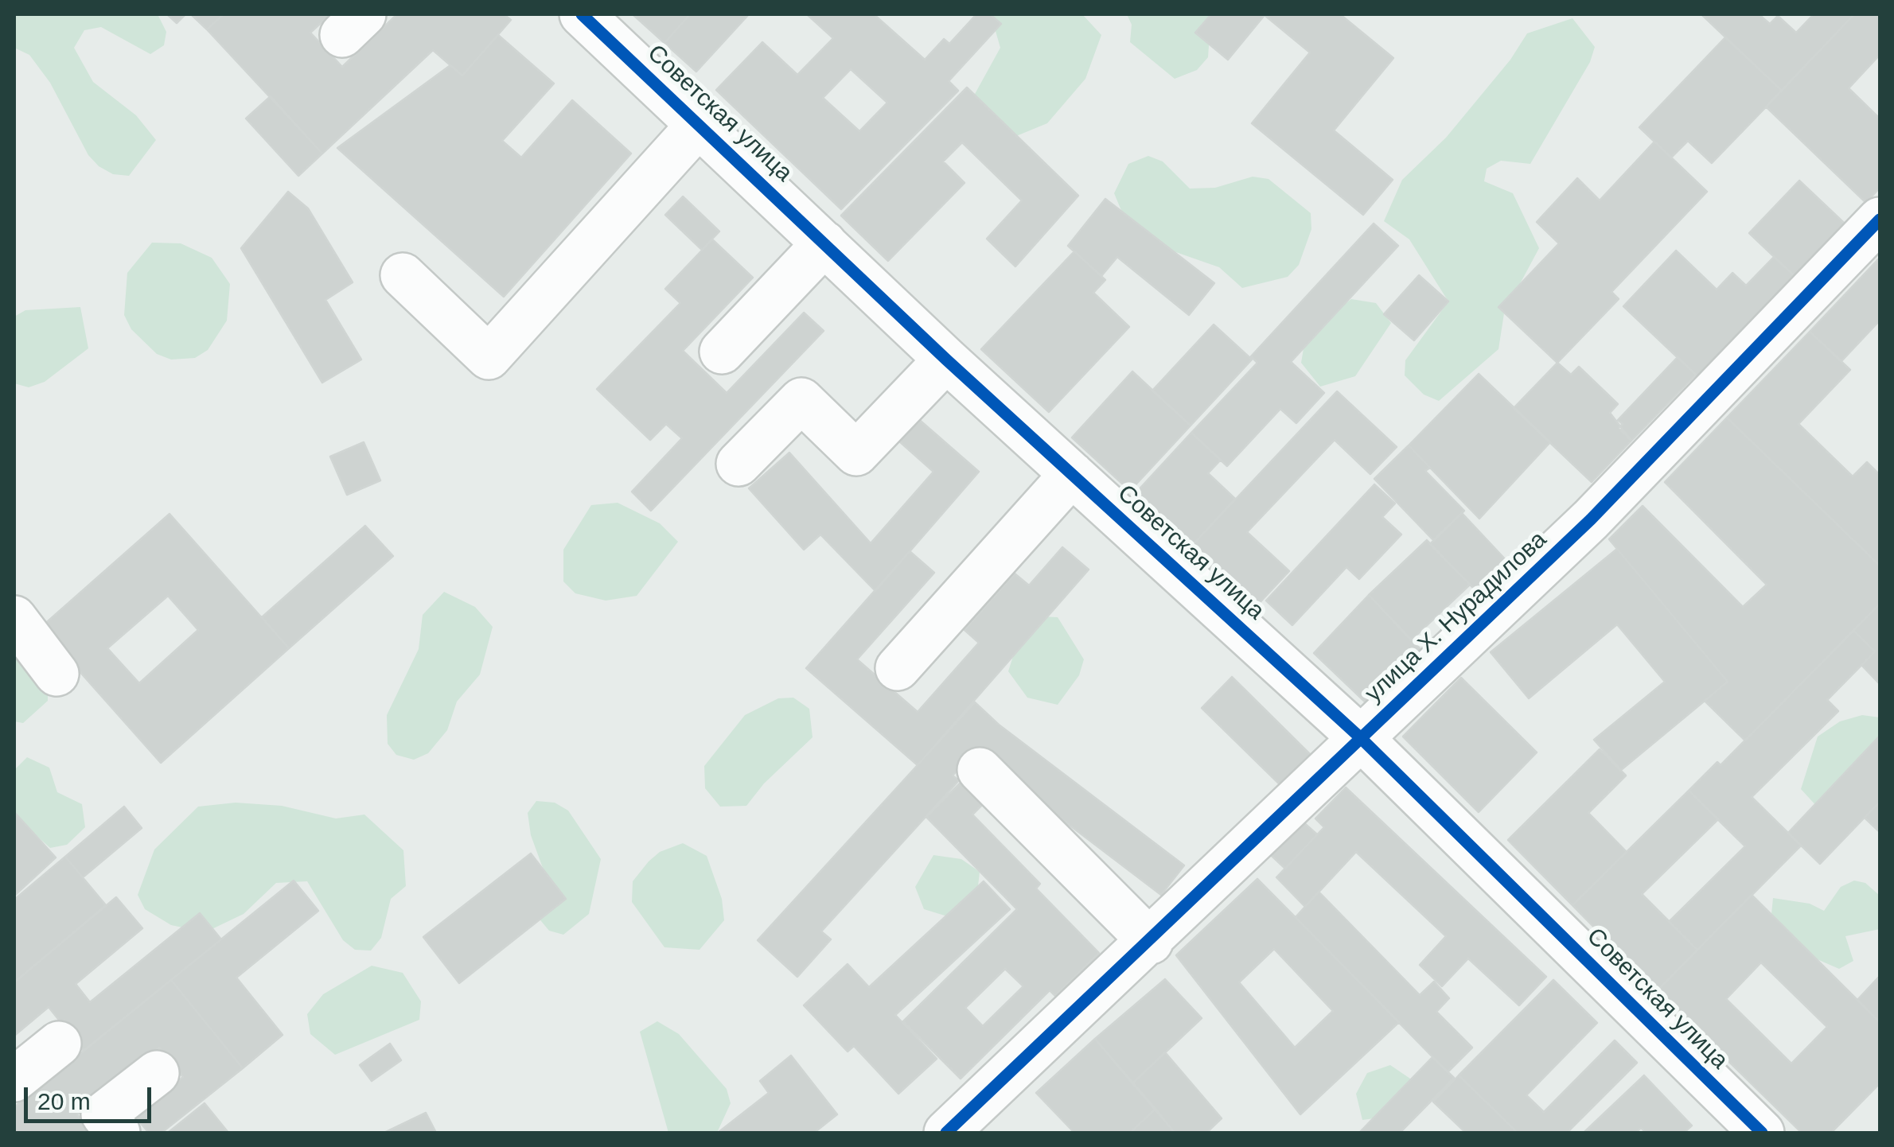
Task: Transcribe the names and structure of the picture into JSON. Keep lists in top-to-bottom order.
{
  "streets": {
    "street": ["Советская улица", "улица Х. Нурадилова"]
  },
  "crossings": [
    ["Советская улица", "улица Х. Нурадилова"]
  ],
  "scale_bar": "20 m"
}
